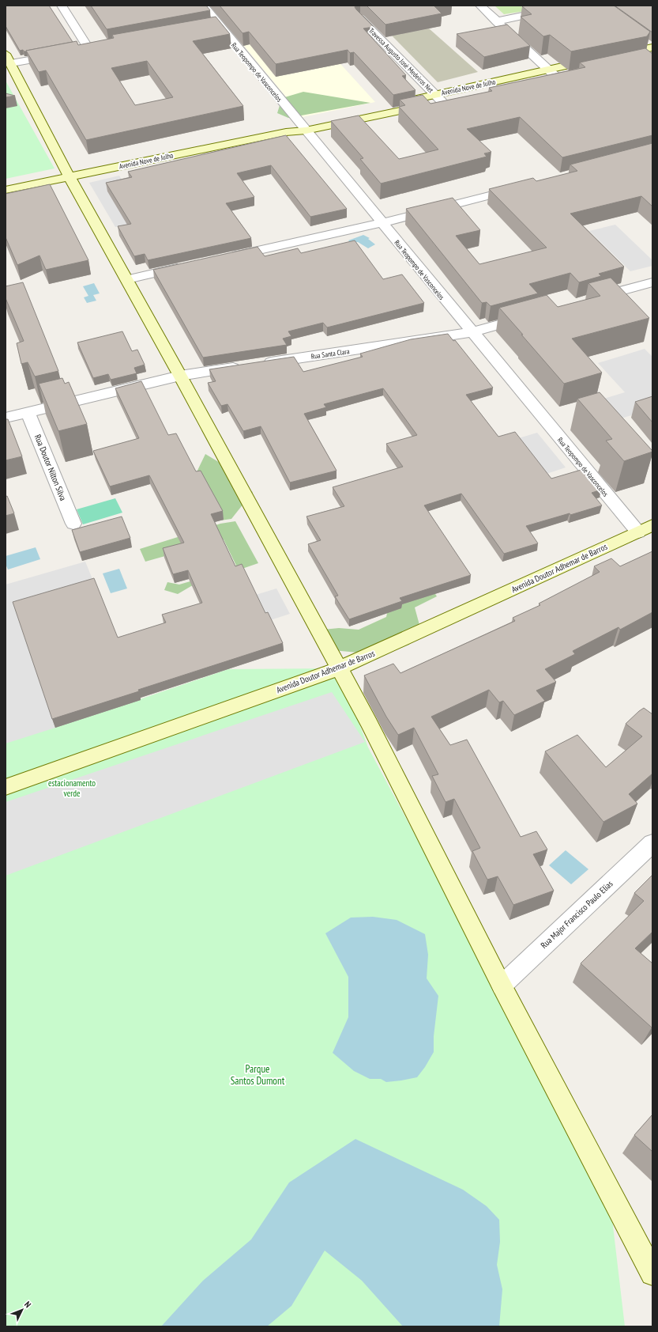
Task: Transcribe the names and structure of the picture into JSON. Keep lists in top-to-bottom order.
{
  "streets": {
    "main road": ["Avenida Nove de Julho", "Avenida Doutor Adhemar de Barros"],
    "street": [
      "Travessa Augusto José Medeiros Net",
      "Rua Teopompo de Vasconcelos",
      "Rua Santa Clara",
      "Rua Doutor Nilton Silva",
      "Rua Major Francisco Paulo Elias"
    ]
  },
  "crossings": [
    ["Travessa Augusto José Medeiros Net", "Avenida Nove de Julho"],
    ["Rua Teopompo de Vasconcelos", "Avenida Nove de Julho"],
    ["Rua Teopompo de Vasconcelos", "Rua Santa Clara"],
    ["Rua Teopompo de Vasconcelos", "Avenida Doutor Adhemar de Barros"],
    ["Rua Santa Clara", "Rua Doutor Nilton Silva"]
  ],
  "parks": ["estacionamento verde", "Parque Santos Dumont"],
  "north": "top right"
}
